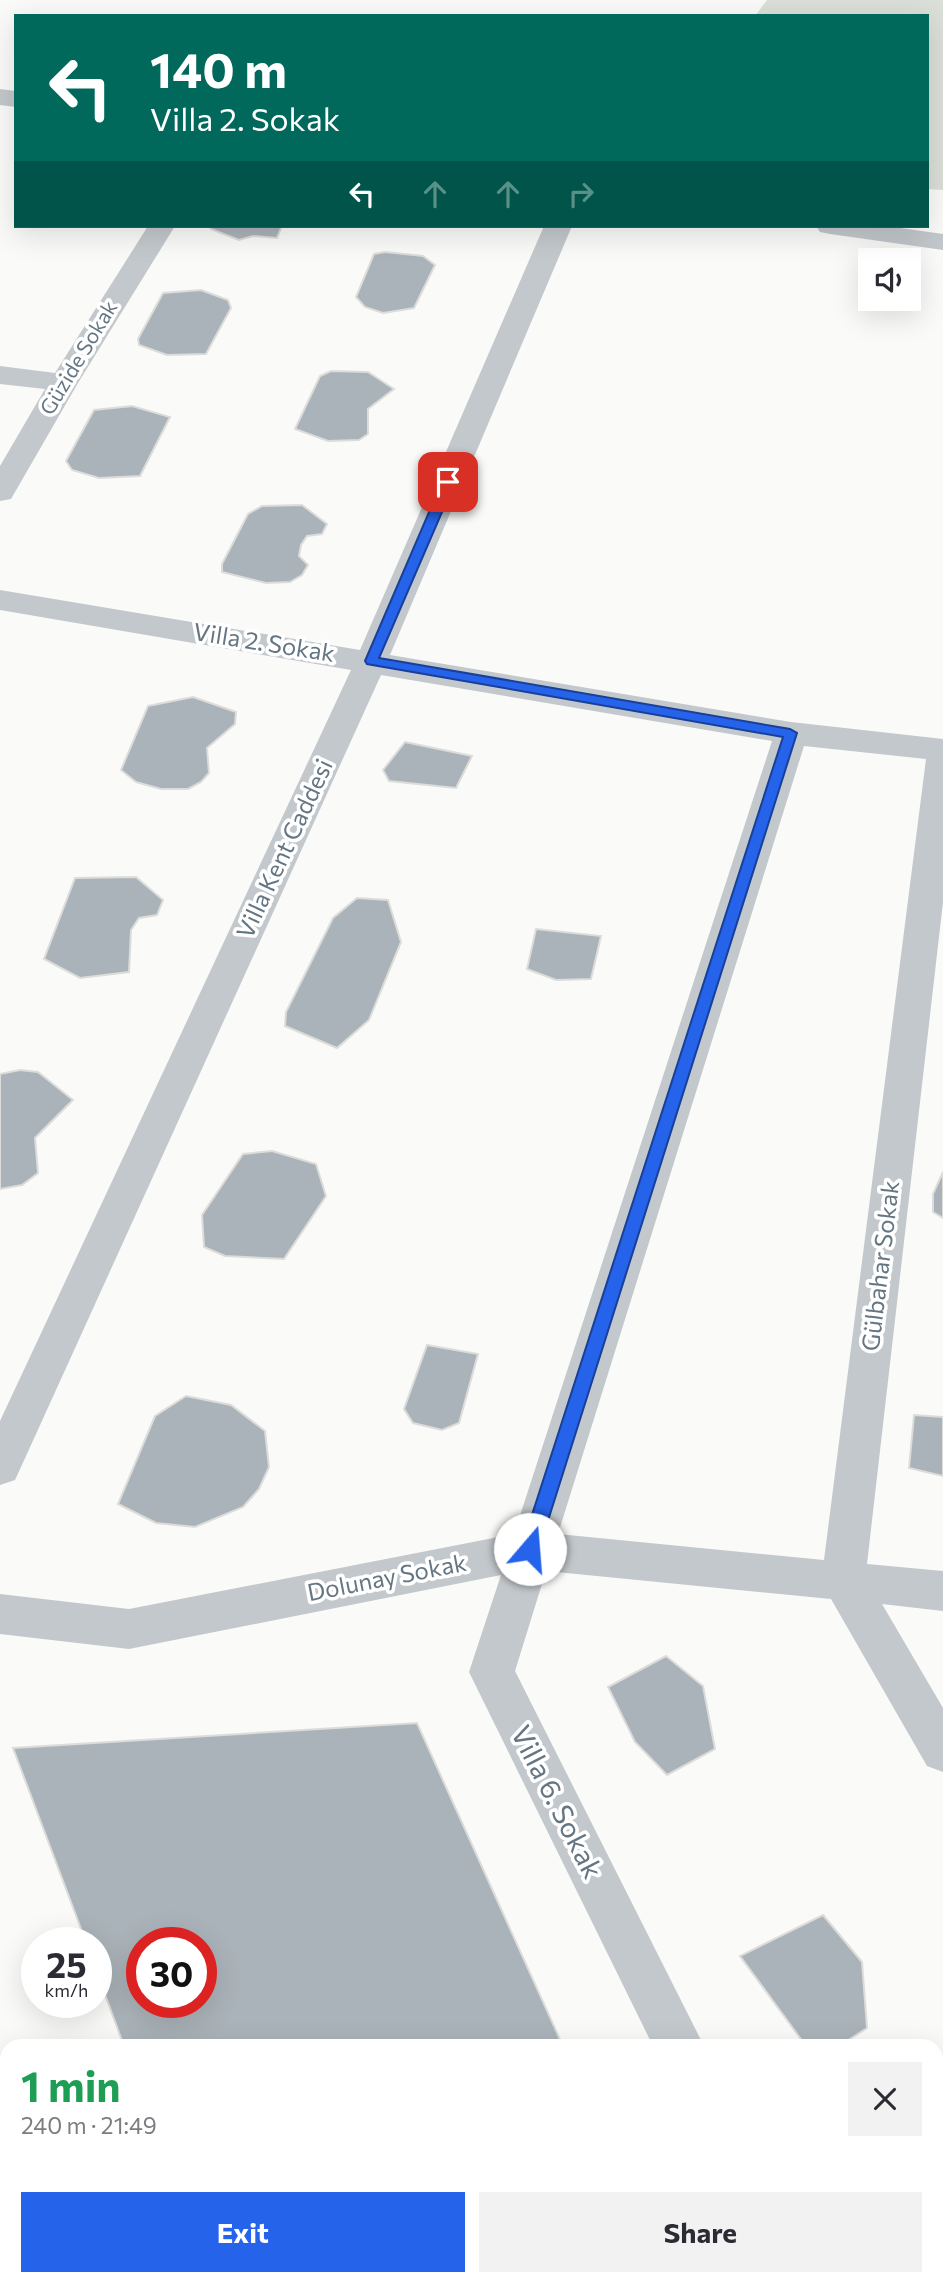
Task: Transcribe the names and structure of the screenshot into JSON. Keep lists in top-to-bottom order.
{
  "streets": {
    "street": [
      "Güzide Sokak",
      "Villa 2. Sokak",
      "Villa Kent Caddesi",
      "Gülbahar Sokak",
      "Dolunay Sokak",
      "Villa 6. Sokak"
    ]
  },
  "crossings": [
    ["Villa 2. Sokak", "Villa Kent Caddesi"],
    ["Gülbahar Sokak", "Dolunay Sokak"],
    ["Dolunay Sokak", "Villa 6. Sokak"]
  ],
  "page": {
    "turn": ["140 m", "Villa 2. Sokak"],
    "speed": "25 km/h",
    "limit": "30",
    "heading": ["1 min", "240 m · 21:49"],
    "buttons": ["Exit", "Share"]
  }
}
